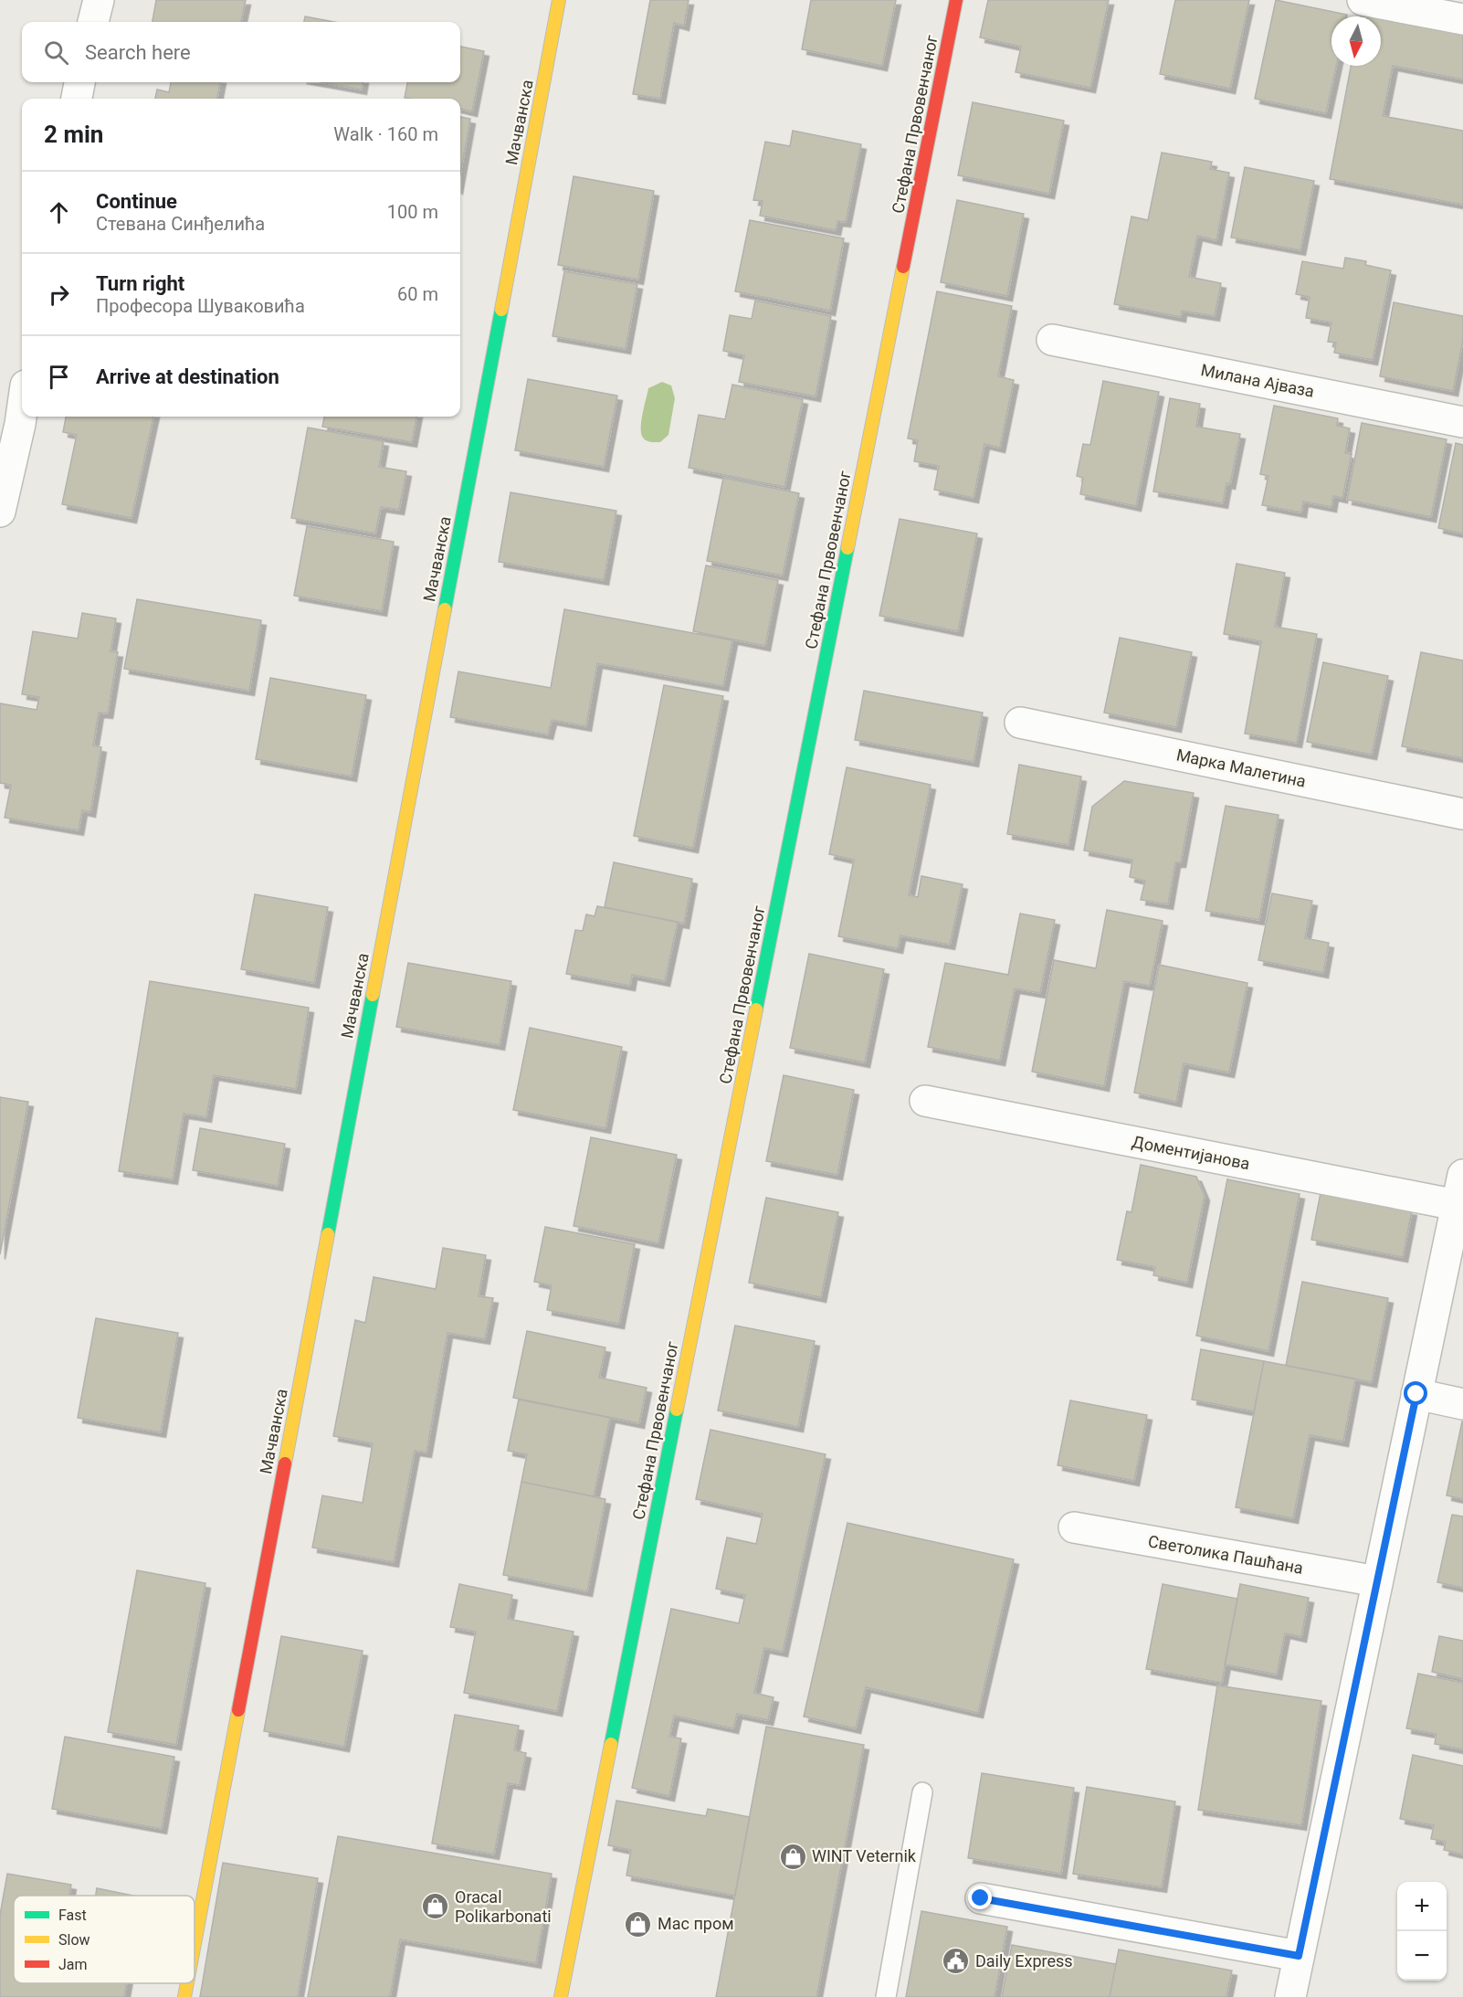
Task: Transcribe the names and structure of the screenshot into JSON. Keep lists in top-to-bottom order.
{
  "streets": {
    "street": [
      "Мачванска",
      "Стефана Првовенчаног",
      "Милана Ајваза",
      "Марка Малетина",
      "Доментијанова",
      "Светолика Пашћана"
    ]
  },
  "places": {
    "shop": ["WINT Veternik", "Oracal Polikarbonati", "Мас пром"],
    "public building": ["Daily Express"]
  },
  "legend": ["Fast", "Slow", "Jam"],
  "north": "bottom",
  "page": {
    "search": "Search here",
    "heading": ["2 min", "Walk · 160 m"],
    "list": [
      ["Continue", "Стевана Синђелића", "100 m"],
      ["Turn right", "Професора Шуваковића", "60 m"],
      "Arrive at destination"
    ],
    "map_buttons": ["+", "−"]
  }
}
